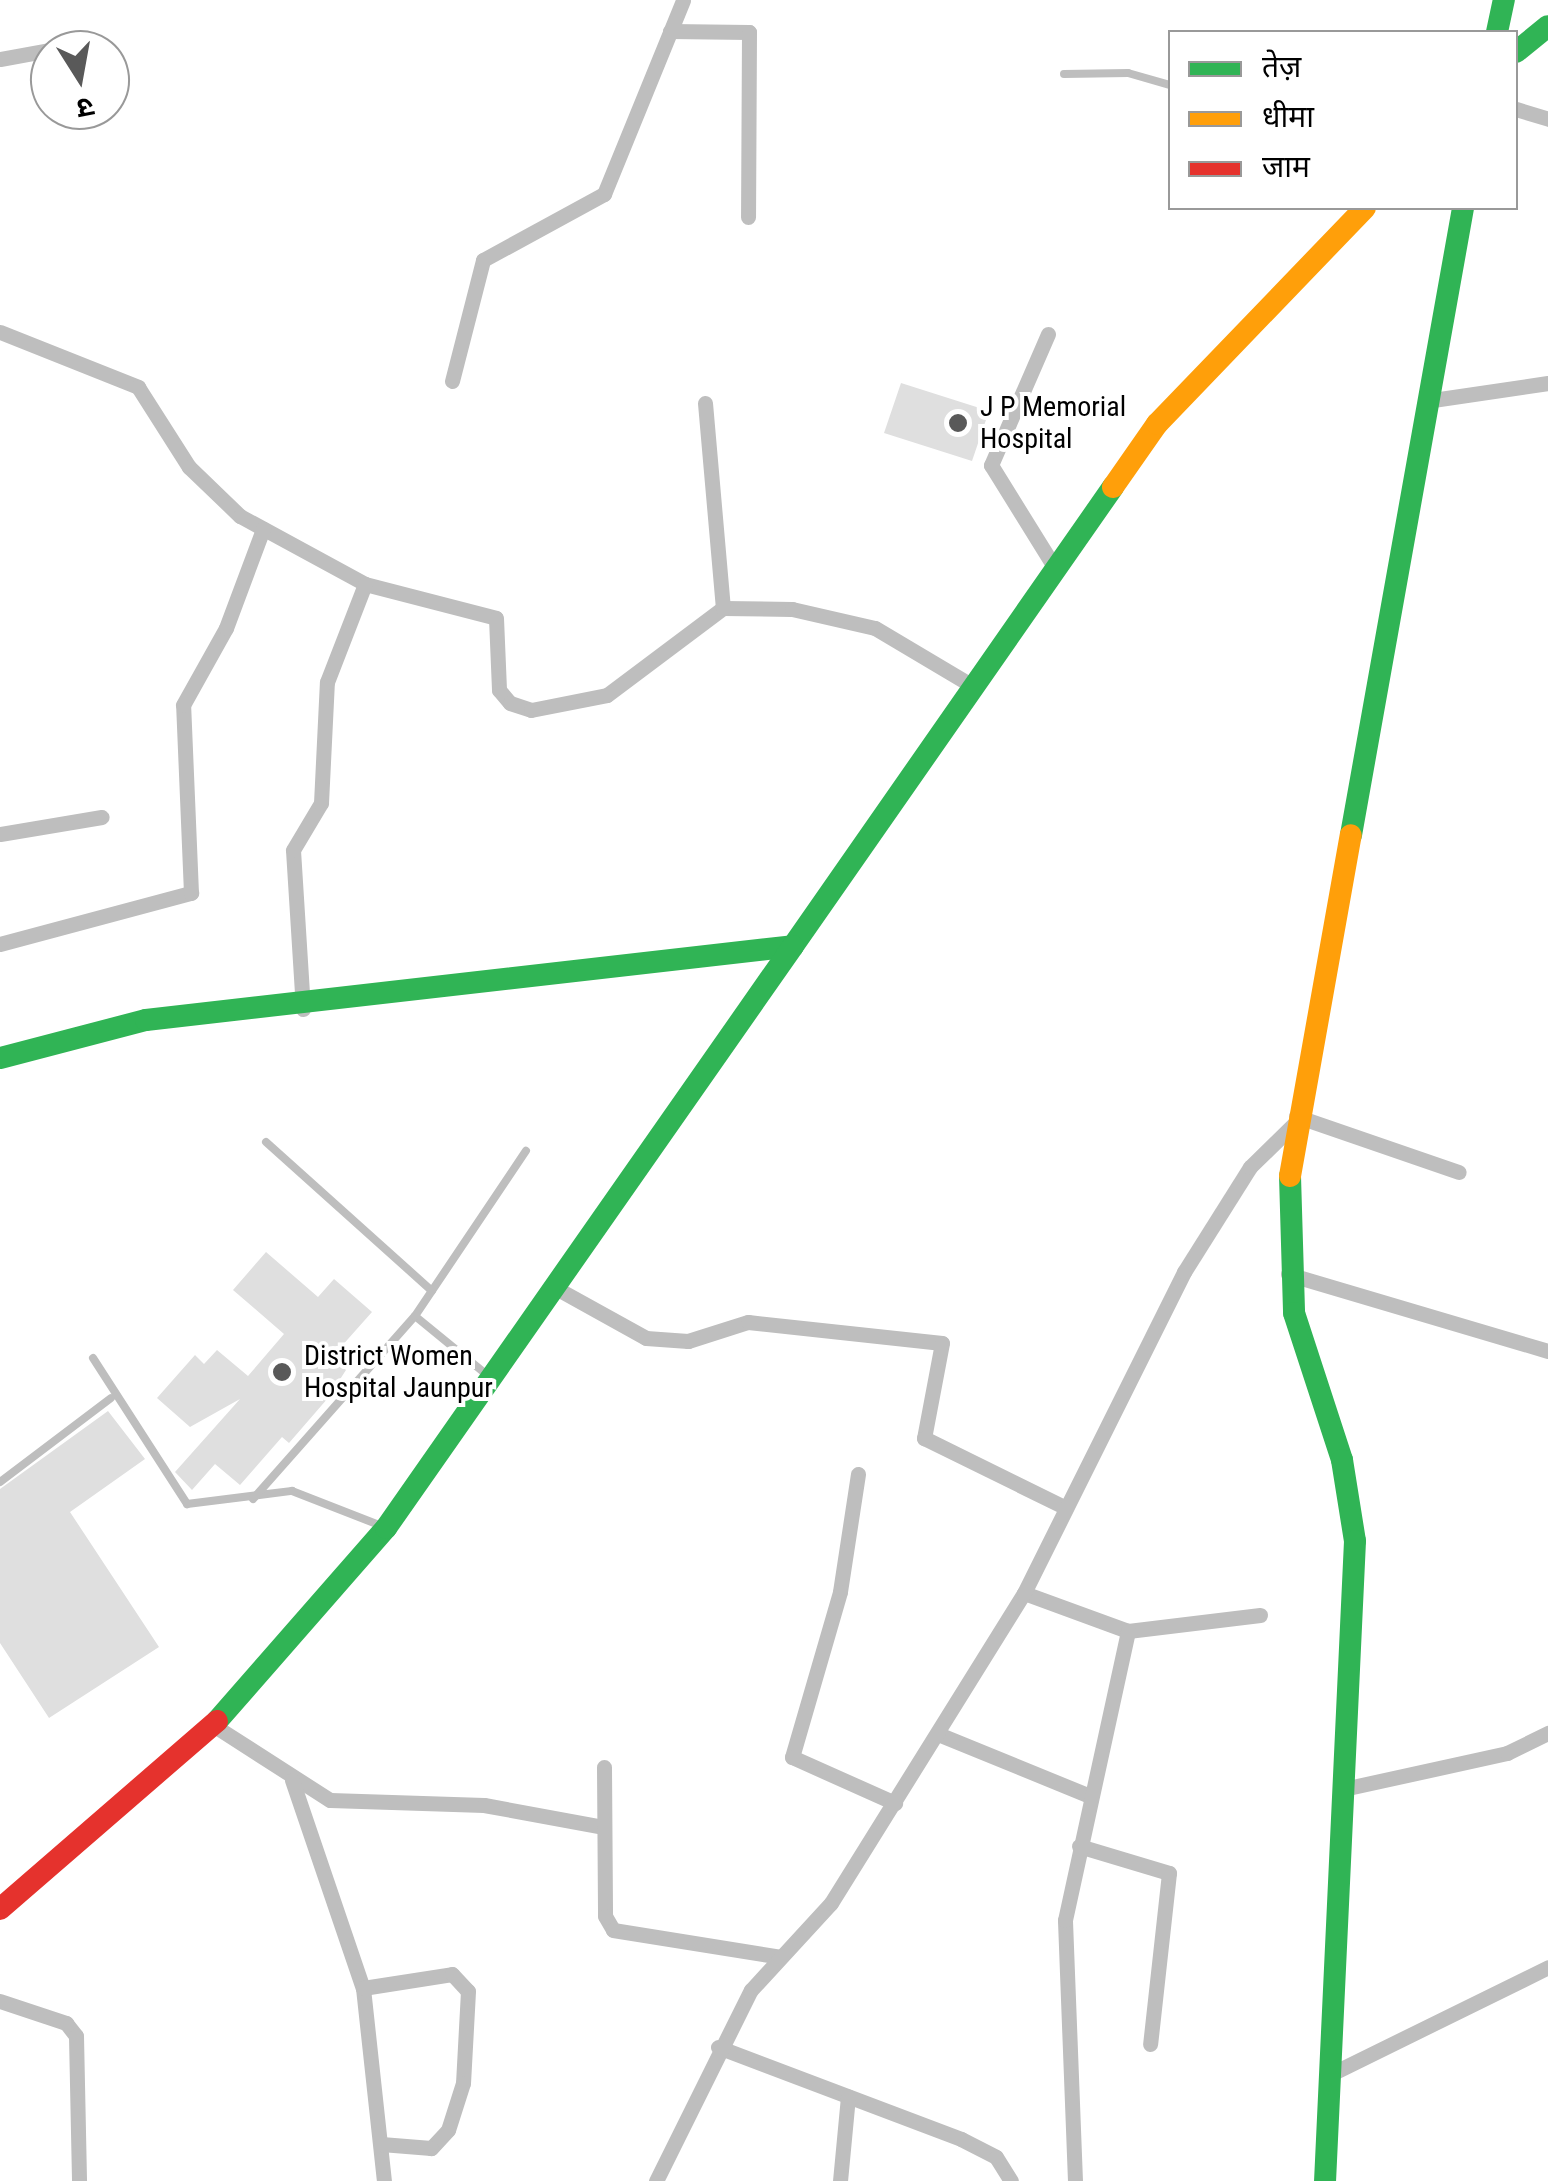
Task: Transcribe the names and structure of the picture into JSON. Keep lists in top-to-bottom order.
{
  "places": ["J P Memorial Hospital", "District Women Hospital Jaunpur"],
  "legend": ["तेज़", "धीमा", "जाम"],
  "north": "bottom"
}
